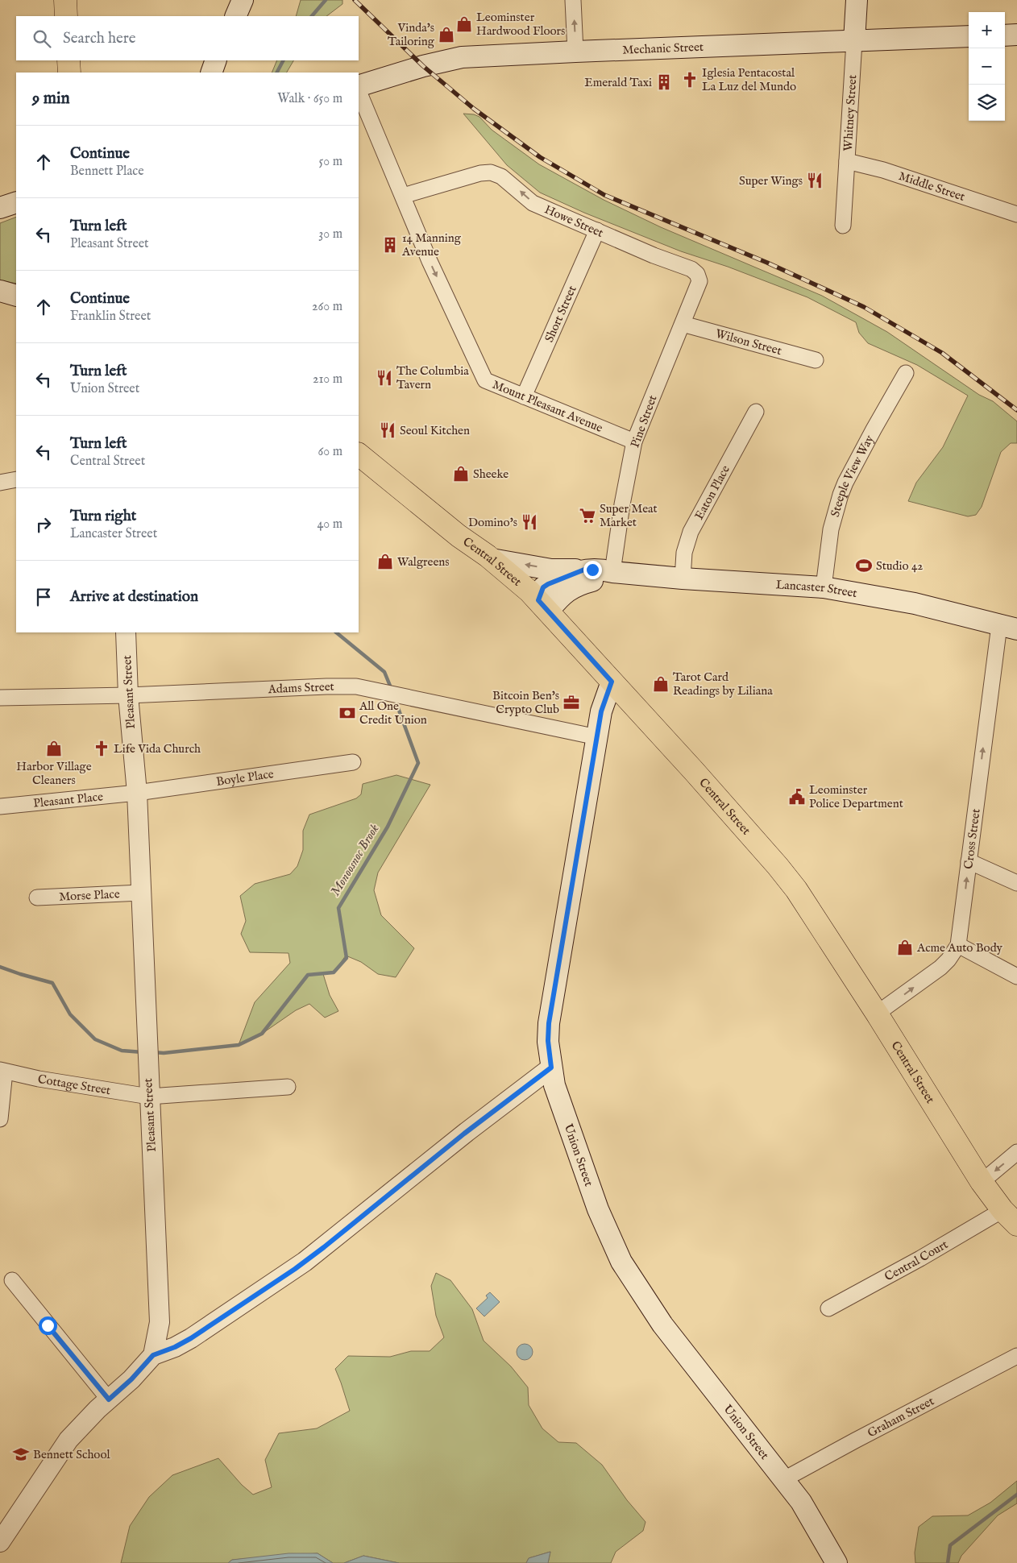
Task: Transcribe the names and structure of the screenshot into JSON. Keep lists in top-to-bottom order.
{
  "streets": {
    "main road": [
      "Mechanic Street",
      "Whitney Street",
      "Central Street",
      "Lancaster Street",
      "Union Street"
    ],
    "street": [
      "Middle Street",
      "Howe Street",
      "Short Street",
      "Wilson Street",
      "Mount Pleasant Avenue",
      "Pine Street",
      "Steeple View Way",
      "Eaton Place",
      "Adams Street",
      "Pleasant Street",
      "Boyle Place",
      "Pleasant Place",
      "Cross Street",
      "Morse Place",
      "Cottage Street",
      "Central Court",
      "Graham Street"
    ]
  },
  "crossings": [
    ["Mechanic Street", "Whitney Street"],
    ["Whitney Street", "Middle Street"],
    ["Howe Street", "Short Street"],
    ["Howe Street", "Wilson Street"],
    ["Howe Street", "Mount Pleasant Avenue"],
    ["Howe Street", "Pine Street"],
    ["Short Street", "Mount Pleasant Avenue"],
    ["Wilson Street", "Pine Street"],
    ["Mount Pleasant Avenue", "Pine Street"],
    ["Pine Street", "Lancaster Street"],
    ["Steeple View Way", "Lancaster Street"],
    ["Eaton Place", "Lancaster Street"],
    ["Central Street", "Lancaster Street"],
    ["Central Street", "Cross Street"],
    ["Central Street", "Union Street"],
    ["Central Street", "Central Court"],
    ["Lancaster Street", "Cross Street"],
    ["Adams Street", "Pleasant Street"],
    ["Adams Street", "Union Street"],
    ["Pleasant Street", "Boyle Place"],
    ["Pleasant Street", "Pleasant Place"],
    ["Pleasant Street", "Morse Place"],
    ["Pleasant Street", "Cottage Street"],
    ["Boyle Place", "Pleasant Place"],
    ["Union Street", "Graham Street"]
  ],
  "one_way": ["Howe Street", "Mount Pleasant Avenue", "Cross Street"],
  "water": ["Monoosnoc Brook"],
  "places": {
    "shop": [
      "Leominster Hardwood Floors",
      "Vinda's Tailoring",
      "Sheeke",
      "Walgreens",
      "Tarot Card Readings by Liliana",
      "Harbor Village Cleaners",
      "Acme Auto Body"
    ],
    "church": ["Iglesia Pentacostal La Luz del Mundo", "Life Vida Church"],
    "building": ["Emerald Taxi", "14 Manning Avenue"],
    "restaurant": [
      "Super Wings",
      "The Columbia Tavern",
      "Seoul Kitchen",
      "Domino's"
    ],
    "supermarket": ["Super Meat Market"],
    "sports": ["Studio 42"],
    "office": ["Bitcoin Ben's Crypto Club"],
    "bank": ["All One Credit Union"],
    "public building": ["Leominster Police Department"],
    "school or university": ["Bennett School"]
  },
  "page": {
    "map_buttons": ["+", "−"],
    "search": "Search here",
    "heading": ["9 min", "Walk · 650 m"],
    "list": [
      ["Continue", "Bennett Place", "50 m"],
      ["Turn left", "Pleasant Street", "30 m"],
      ["Continue", "Franklin Street", "260 m"],
      ["Turn left", "Union Street", "210 m"],
      ["Turn left", "Central Street", "60 m"],
      ["Turn right", "Lancaster Street", "40 m"],
      "Arrive at destination"
    ]
  }
}
